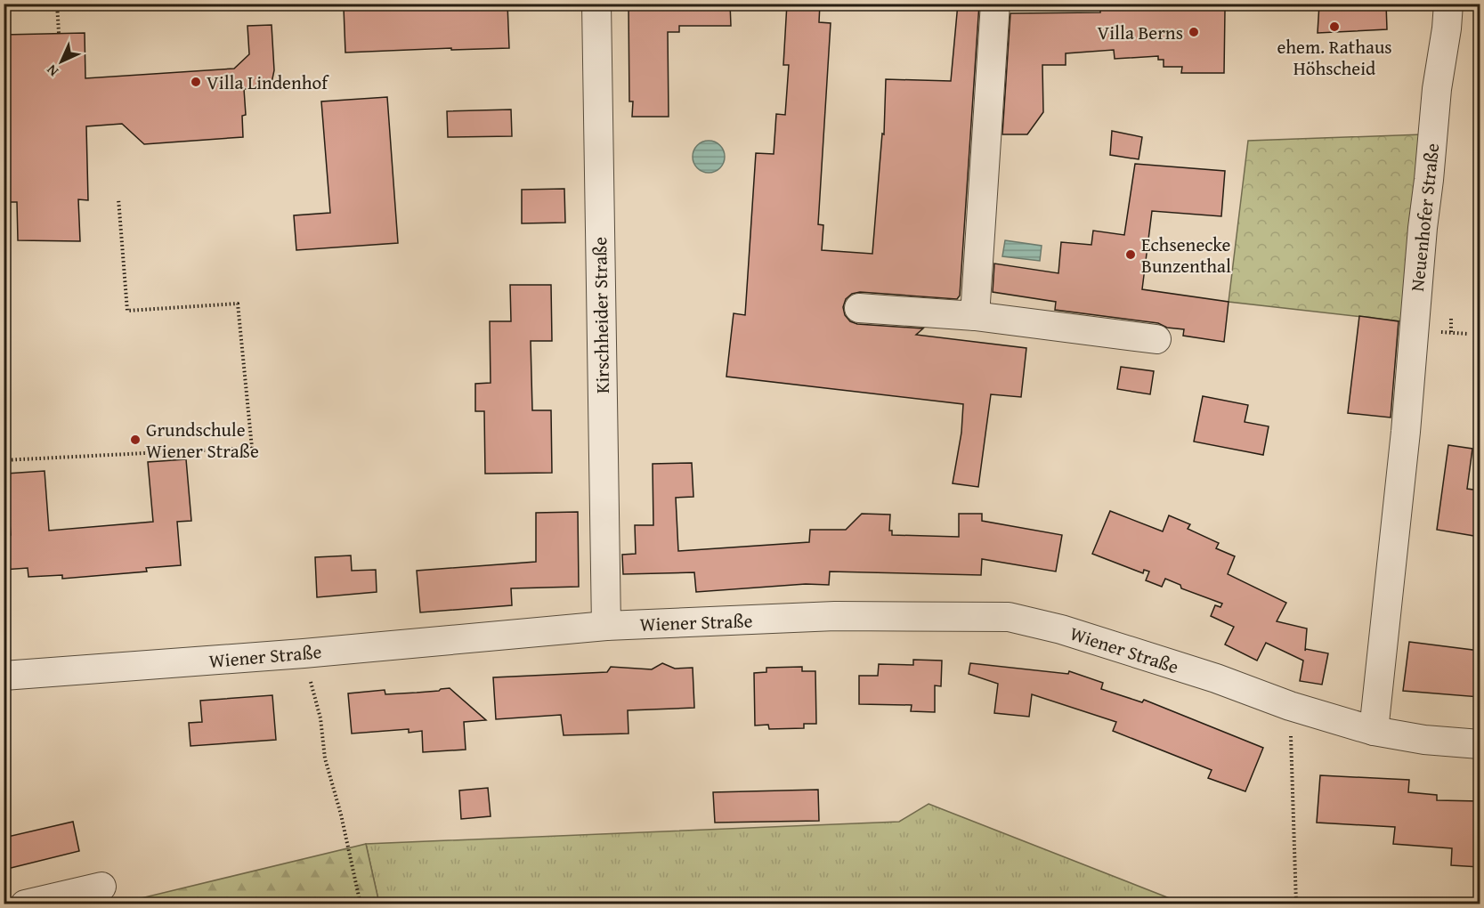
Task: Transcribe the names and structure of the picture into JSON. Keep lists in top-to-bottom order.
{
  "streets": {
    "street": ["Neuenhofer Straße", "Kirschheider Straße", "Wiener Straße"]
  },
  "crossings": [
    ["Neuenhofer Straße", "Wiener Straße"],
    ["Kirschheider Straße", "Wiener Straße"]
  ],
  "places": [
    "ehem. Rathaus Höhscheid",
    "Villa Berns",
    "Villa Lindenhof",
    "Echsenecke Bunzenthal",
    "Grundschule Wiener Straße"
  ],
  "north": "bottom left"
}
